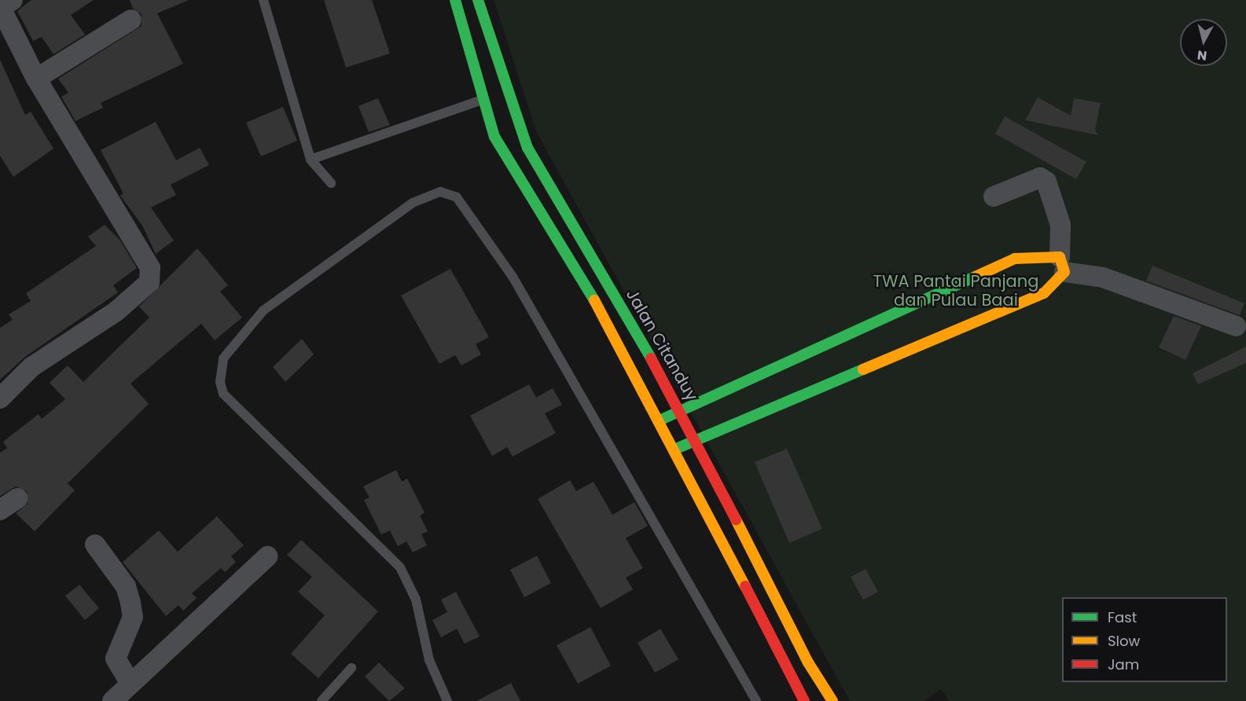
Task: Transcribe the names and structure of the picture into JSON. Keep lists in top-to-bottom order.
{
  "streets": {
    "main road": ["Jalan Citanduy"]
  },
  "parks": ["TWA Pantai Panjang dan Pulau Baai"],
  "legend": ["Fast", "Slow", "Jam"],
  "north": "bottom"
}
